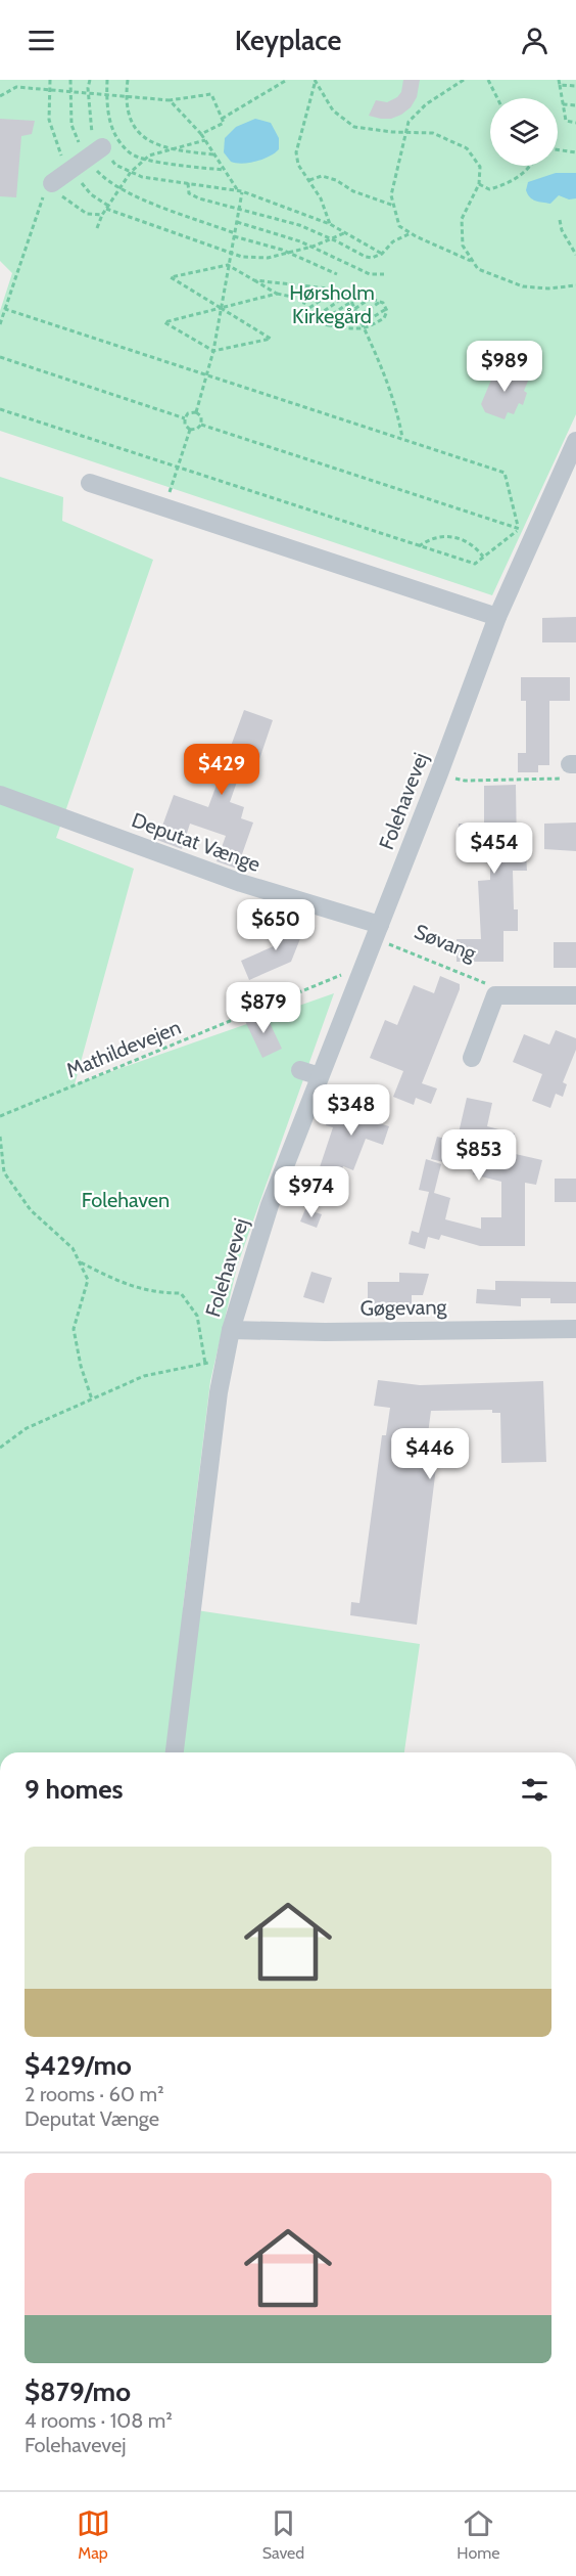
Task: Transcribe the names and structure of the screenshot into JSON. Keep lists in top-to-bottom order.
{
  "streets": {
    "street": ["Folehavevej", "Deputat Vænge", "Gøgevang"],
    "path": ["Søvang", "Mathildevejen"]
  },
  "crossings": [
    ["Folehavevej", "Deputat Vænge"],
    ["Folehavevej", "Søvang"],
    ["Folehavevej", "Mathildevejen"],
    ["Folehavevej", "Gøgevang"],
    ["Deputat Vænge", "Søvang"]
  ],
  "parks": ["Hørsholm Kirkegård", "Folehaven"],
  "page": {
    "header": "Keyplace",
    "price": [
      "$989",
      "$429",
      "$454",
      "$650",
      "$879",
      "$348",
      "$853",
      "$974",
      "$446"
    ],
    "heading": "9 homes",
    "list": [
      {
        "name": "$429/mo",
        "note": "2 rooms · 60 m² · Deputat Vænge"
      },
      {
        "name": "$879/mo",
        "note": "4 rooms · 108 m² · Folehavevej"
      }
    ],
    "tabs": ["Map", "Saved", "Home"]
  }
}
